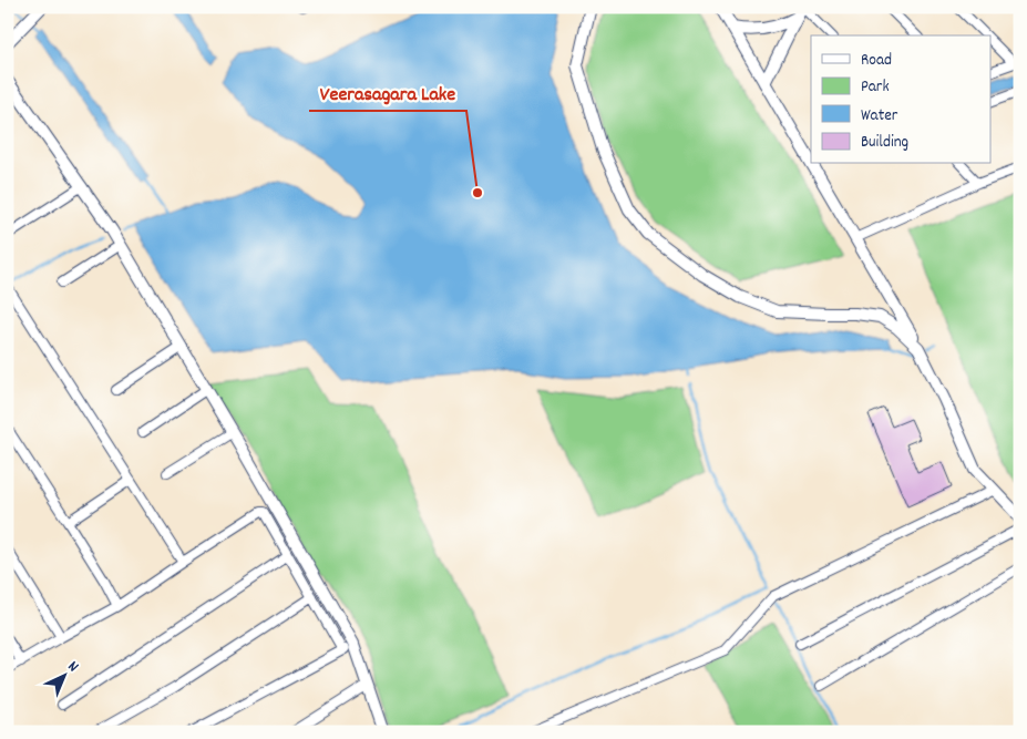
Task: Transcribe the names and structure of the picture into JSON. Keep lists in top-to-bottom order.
{
  "places": ["Veerasagara Lake"],
  "legend": [
    "Road",
    "Park",
    "Water",
    "Building"
  ],
  "north": "top right"
}
